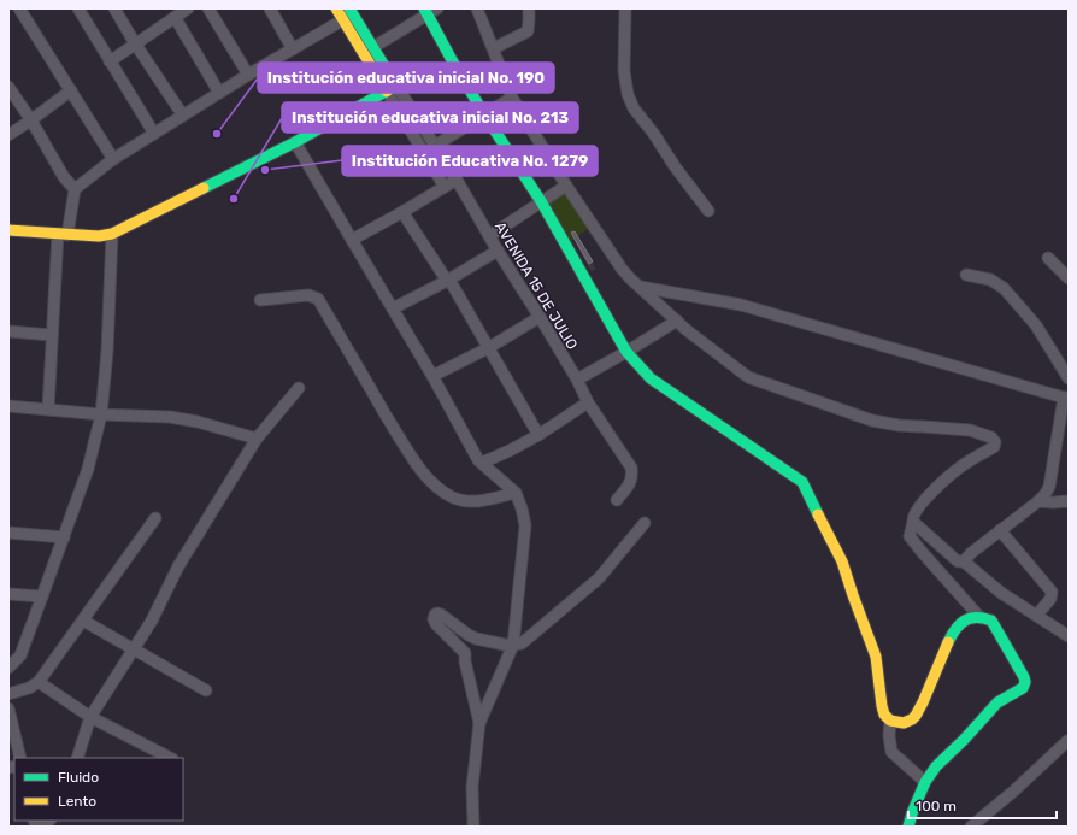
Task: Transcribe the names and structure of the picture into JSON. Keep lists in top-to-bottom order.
{
  "streets": {
    "street": ["AVENIDA 15 DE JULIO"]
  },
  "places": ["Institución educativa inicial No. 190", "Institución Educativa No. 1279", "Institución educativa inicial No. 213"],
  "legend": ["Fluido", "Lento"],
  "scale_bar": "100 m"
}
